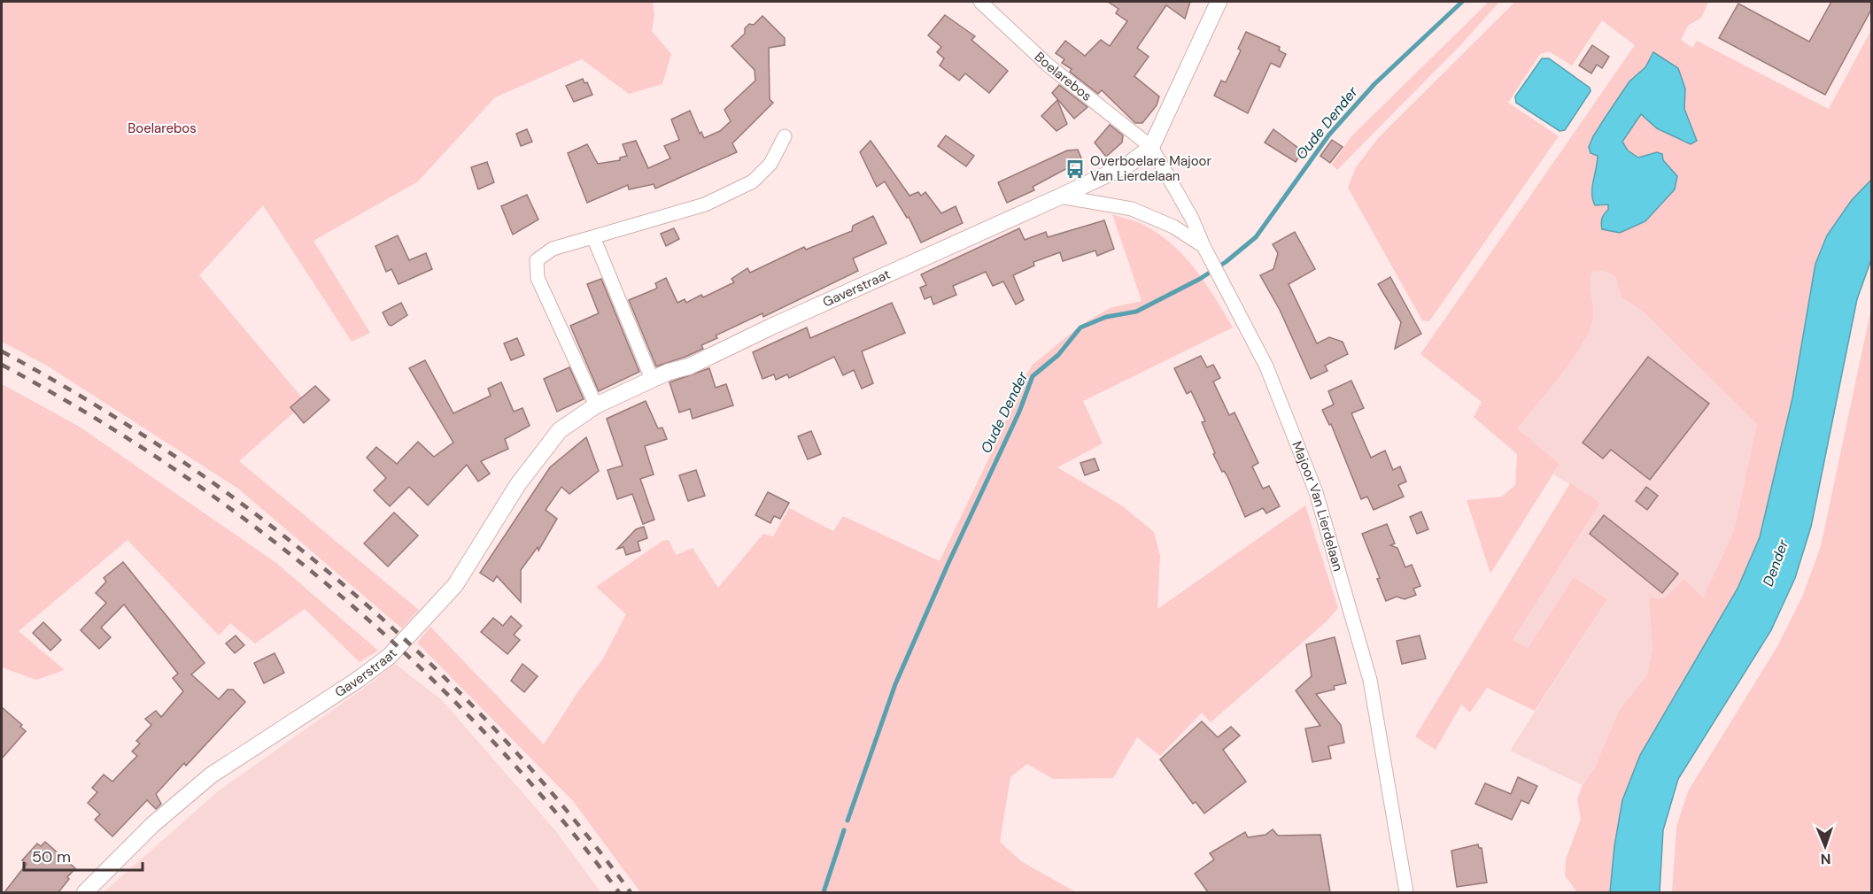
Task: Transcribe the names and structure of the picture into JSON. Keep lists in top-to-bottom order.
{
  "streets": {
    "street": ["Boelarebos", "Gaverstraat", "Majoor Van Lierdelaan"]
  },
  "crossings": [
    ["Boelarebos", "Gaverstraat"],
    ["Boelarebos", "Majoor Van Lierdelaan"],
    ["Gaverstraat", "Majoor Van Lierdelaan"]
  ],
  "water": ["Oude Dender", "Dender"],
  "parks": ["Boelarebos"],
  "places": {
    "bus stop": ["Overboelare Majoor Van Lierdelaan"]
  },
  "scale_bar": "50 m",
  "north": "bottom"
}
